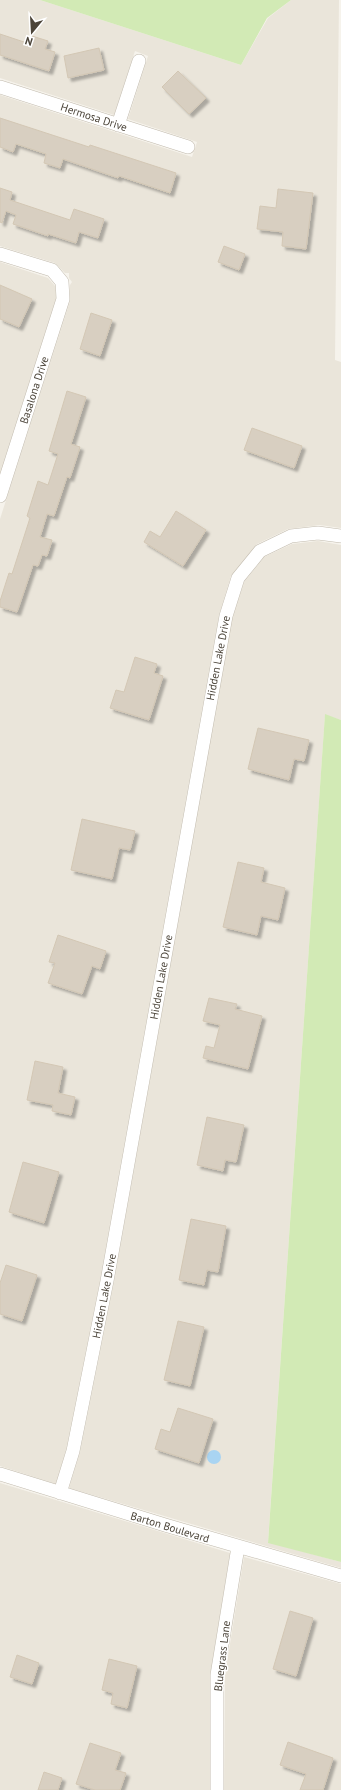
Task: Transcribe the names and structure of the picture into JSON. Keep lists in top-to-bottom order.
{
  "streets": {
    "street": [
      "Hermosa Drive",
      "Basalona Drive",
      "Hidden Lake Drive",
      "Barton Boulevard",
      "Bluegrass Lane"
    ]
  },
  "crossings": [
    ["Hidden Lake Drive", "Barton Boulevard"],
    ["Barton Boulevard", "Bluegrass Lane"]
  ],
  "north": "bottom"
}
